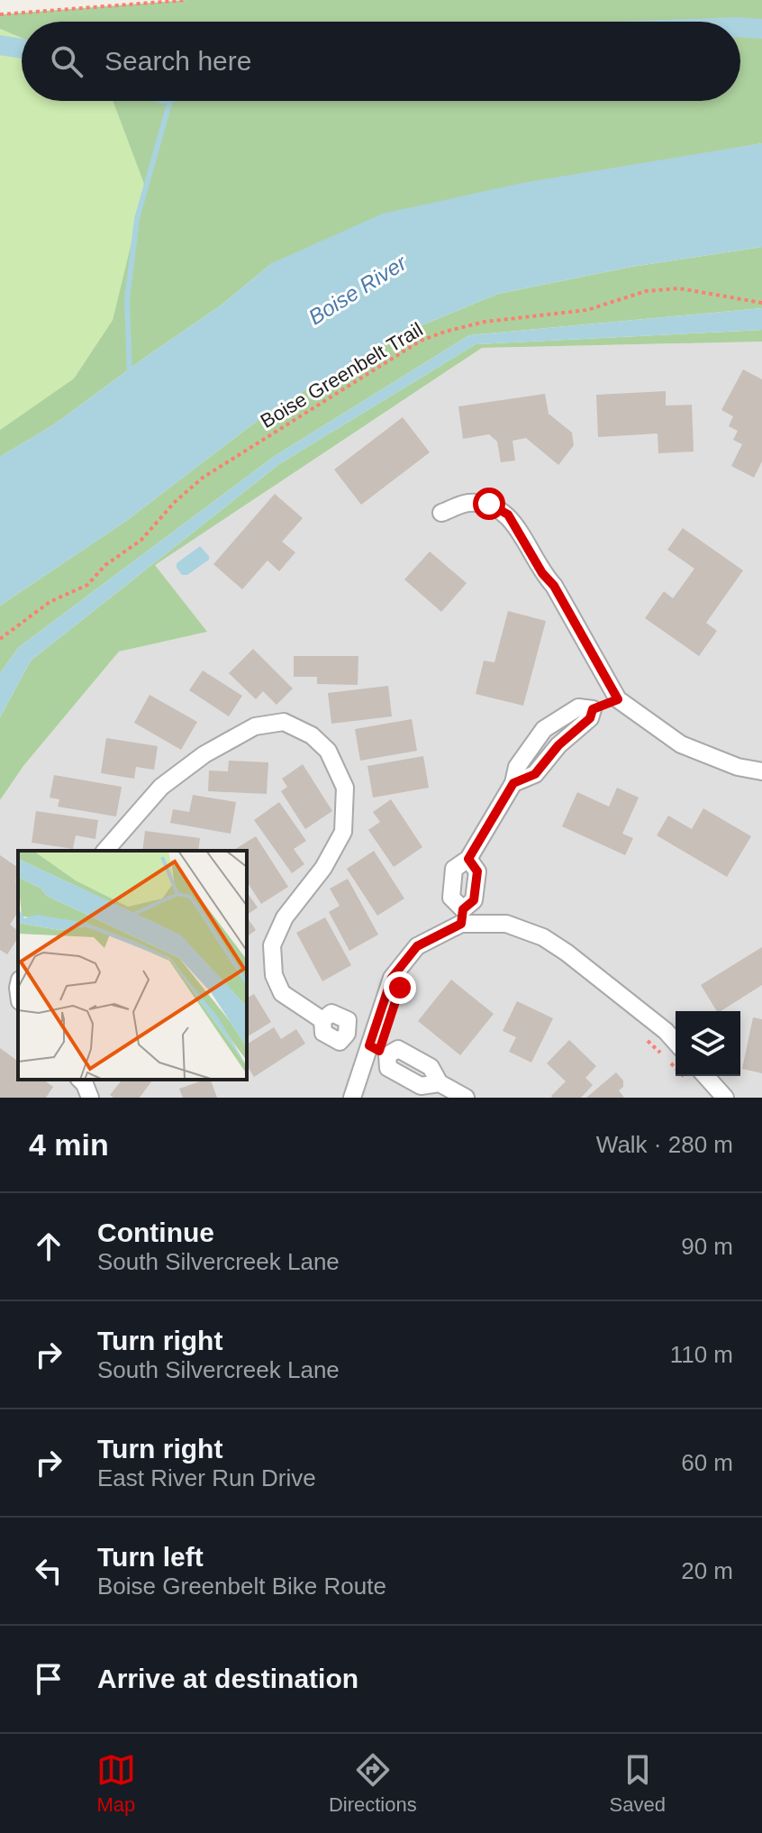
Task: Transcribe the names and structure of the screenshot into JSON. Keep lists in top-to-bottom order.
{
  "streets": {
    "path": ["Boise Greenbelt Trail"]
  },
  "water": ["Boise River"],
  "page": {
    "search": "Search here",
    "heading": ["4 min", "Walk · 280 m"],
    "list": [
      ["Continue", "South Silvercreek Lane", "90 m"],
      ["Turn right", "South Silvercreek Lane", "110 m"],
      ["Turn right", "East River Run Drive", "60 m"],
      ["Turn left", "Boise Greenbelt Bike Route", "20 m"],
      "Arrive at destination"
    ],
    "nav": ["Map", "Directions", "Saved"]
  }
}
